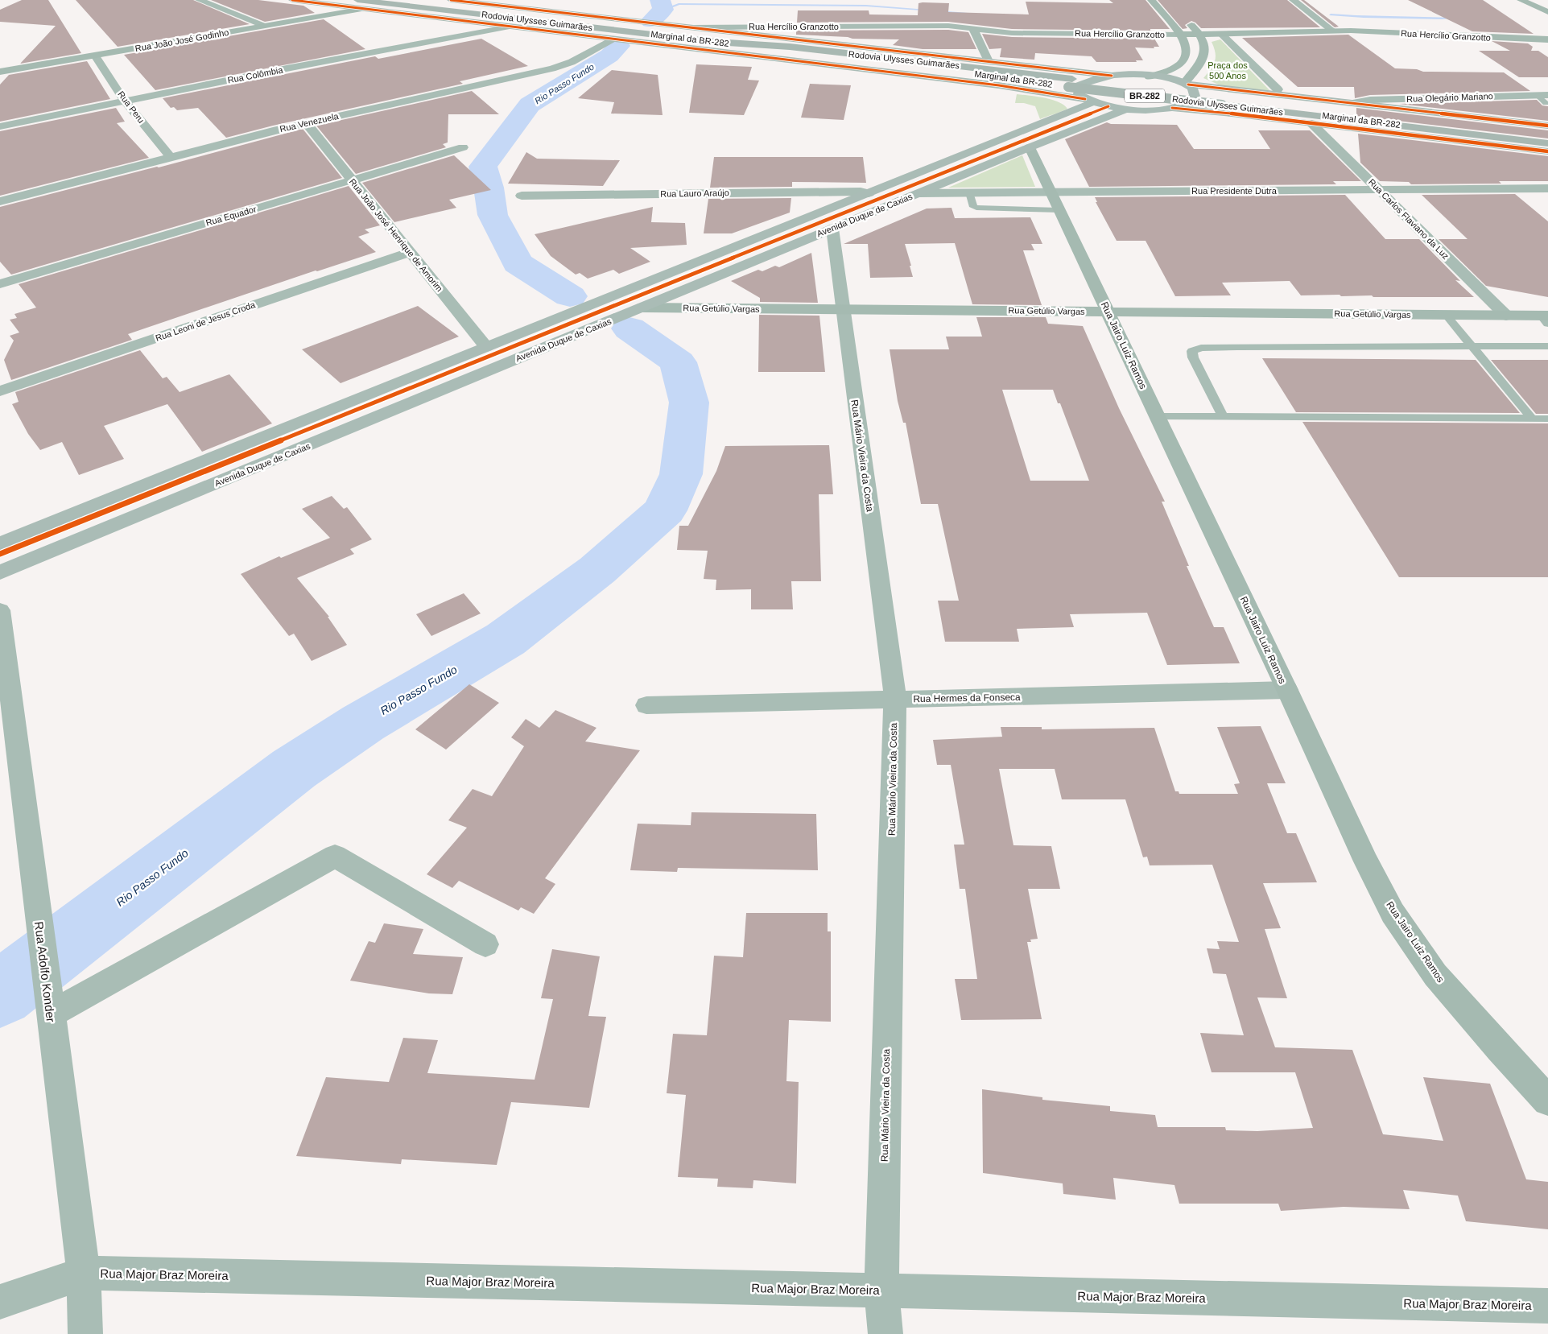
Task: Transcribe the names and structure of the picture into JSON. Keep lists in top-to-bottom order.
{
  "streets": {
    "highway": ["Rodovia Ulysses Guimarães", "BR-282"],
    "main road": ["Marginal da BR-282", "Avenida Duque de Caxias"],
    "street": [
      "Rua Hercílio Granzotto",
      "Rua João José Godinho",
      "Rua Colômbia",
      "Rua Olegário Mariano",
      "Rua Peru",
      "Rua Venezuela",
      "Rua Presidente Dutra",
      "Rua Lauro Araújo",
      "Rua Equador",
      "Rua Carlos Flaviano da Luz",
      "Rua João José Henrique de Amorim",
      "Rua Getúlio Vargas",
      "Rua Leoni de Jesus Croda",
      "Rua Jairo Luiz Ramos",
      "Rua Mário Vieira da Costa",
      "Rua Hermes da Fonseca",
      "Rua Adolfo Konder",
      "Rua Major Braz Moreira"
    ]
  },
  "crossings": [
    ["Rua Hercílio Granzotto", "Marginal da BR-282"],
    ["Marginal da BR-282", "Rua João José Godinho"],
    ["Marginal da BR-282", "Rua Colômbia"],
    ["Marginal da BR-282", "Rua Olegário Mariano"],
    ["Marginal da BR-282", "Rua Venezuela"],
    ["Marginal da BR-282", "Avenida Duque de Caxias"],
    ["Marginal da BR-282", "Rua Carlos Flaviano da Luz"],
    ["Rua João José Godinho", "Rua Peru"],
    ["Rua Colômbia", "Rua Peru"],
    ["Rua Peru", "Rua Venezuela"],
    ["Rua Venezuela", "Rua João José Henrique de Amorim"],
    ["Rua Presidente Dutra", "Avenida Duque de Caxias"],
    ["Rua Presidente Dutra", "Rua Carlos Flaviano da Luz"],
    ["Rua Presidente Dutra", "Rua Jairo Luiz Ramos"],
    ["Rua Lauro Araújo", "Avenida Duque de Caxias"],
    ["Avenida Duque de Caxias", "Rua João José Henrique de Amorim"],
    ["Avenida Duque de Caxias", "Rua Getúlio Vargas"],
    ["Avenida Duque de Caxias", "Rua Jairo Luiz Ramos"],
    ["Avenida Duque de Caxias", "Rua Mário Vieira da Costa"],
    ["Rua Equador", "Rua João José Henrique de Amorim"],
    ["Rua Carlos Flaviano da Luz", "Rua Getúlio Vargas"],
    ["Rua João José Henrique de Amorim", "Rua Leoni de Jesus Croda"],
    ["Rua Getúlio Vargas", "Rua Jairo Luiz Ramos"],
    ["Rua Getúlio Vargas", "Rua Mário Vieira da Costa"],
    ["Rua Jairo Luiz Ramos", "Rua Hermes da Fonseca"],
    ["Rua Mário Vieira da Costa", "Rua Hermes da Fonseca"],
    ["Rua Mário Vieira da Costa", "Rua Major Braz Moreira"],
    ["Rua Adolfo Konder", "Rua Major Braz Moreira"]
  ],
  "water": ["Rio Passo Fundo"],
  "parks": ["Praça dos 500 Anos"]
}
